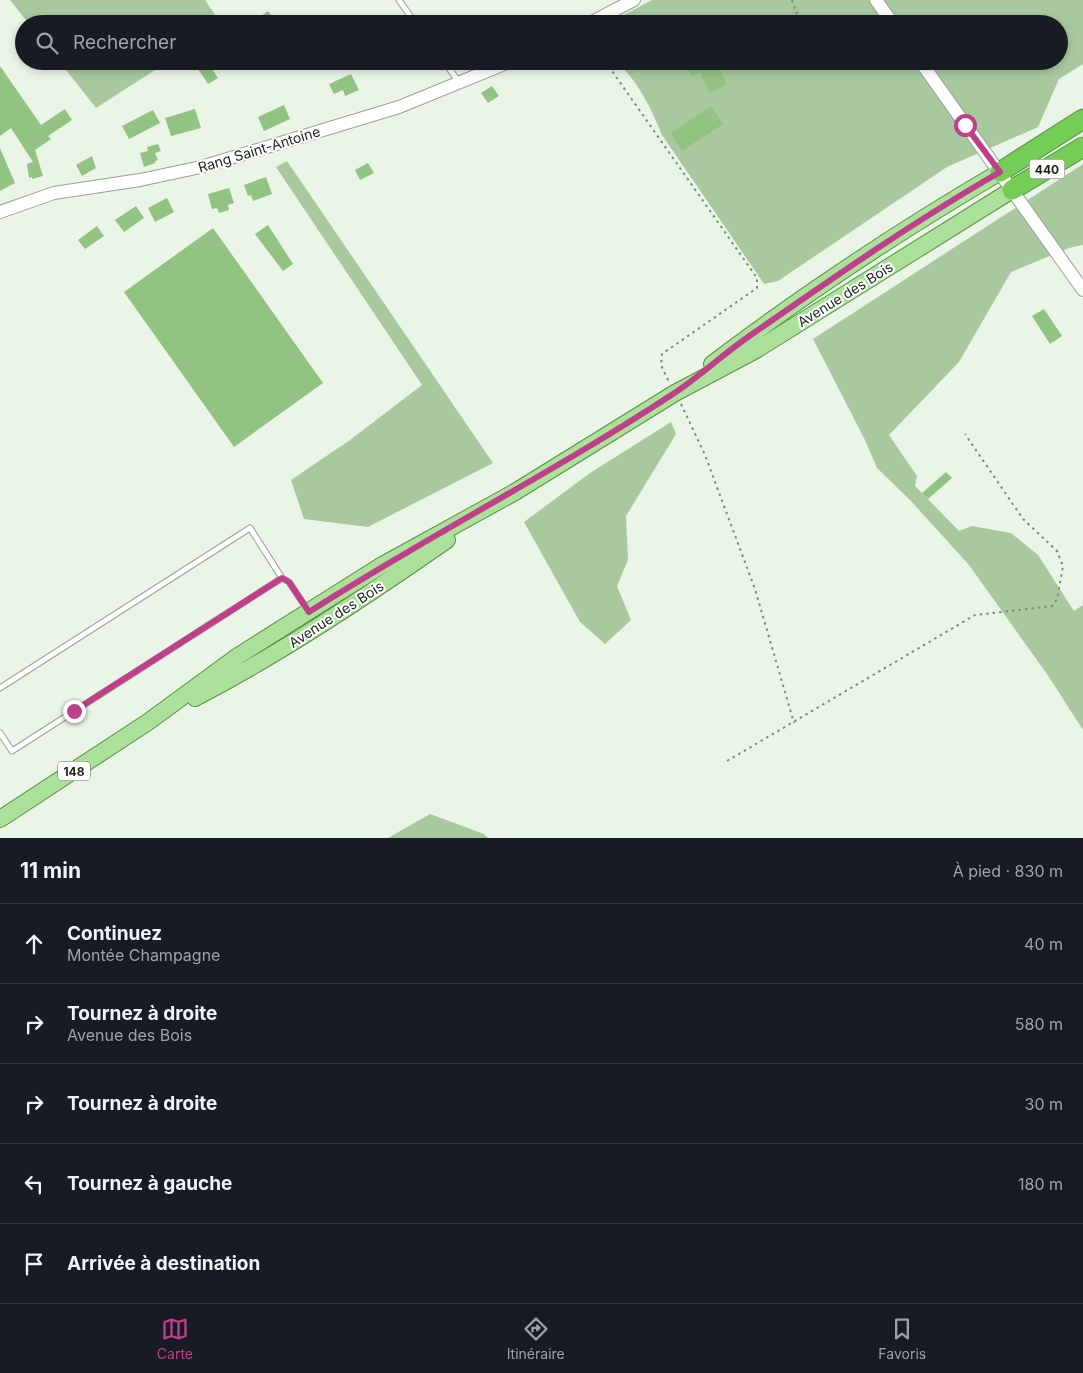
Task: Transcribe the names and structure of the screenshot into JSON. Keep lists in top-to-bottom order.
{
  "streets": {
    "highway": ["440"],
    "main road": ["Avenue des Bois", "148"],
    "street": ["Rang Saint-Antoine"]
  },
  "crossings": [
    ["440", "Avenue des Bois"]
  ],
  "page": {
    "search": "Rechercher",
    "heading": ["11 min", "À pied · 830 m"],
    "list": [
      ["Continuez", "Montée Champagne", "40 m"],
      ["Tournez à droite", "Avenue des Bois", "580 m"],
      ["Tournez à droite", "30 m"],
      ["Tournez à gauche", "180 m"],
      "Arrivée à destination"
    ],
    "nav": ["Carte", "Itinéraire", "Favoris"]
  }
}
